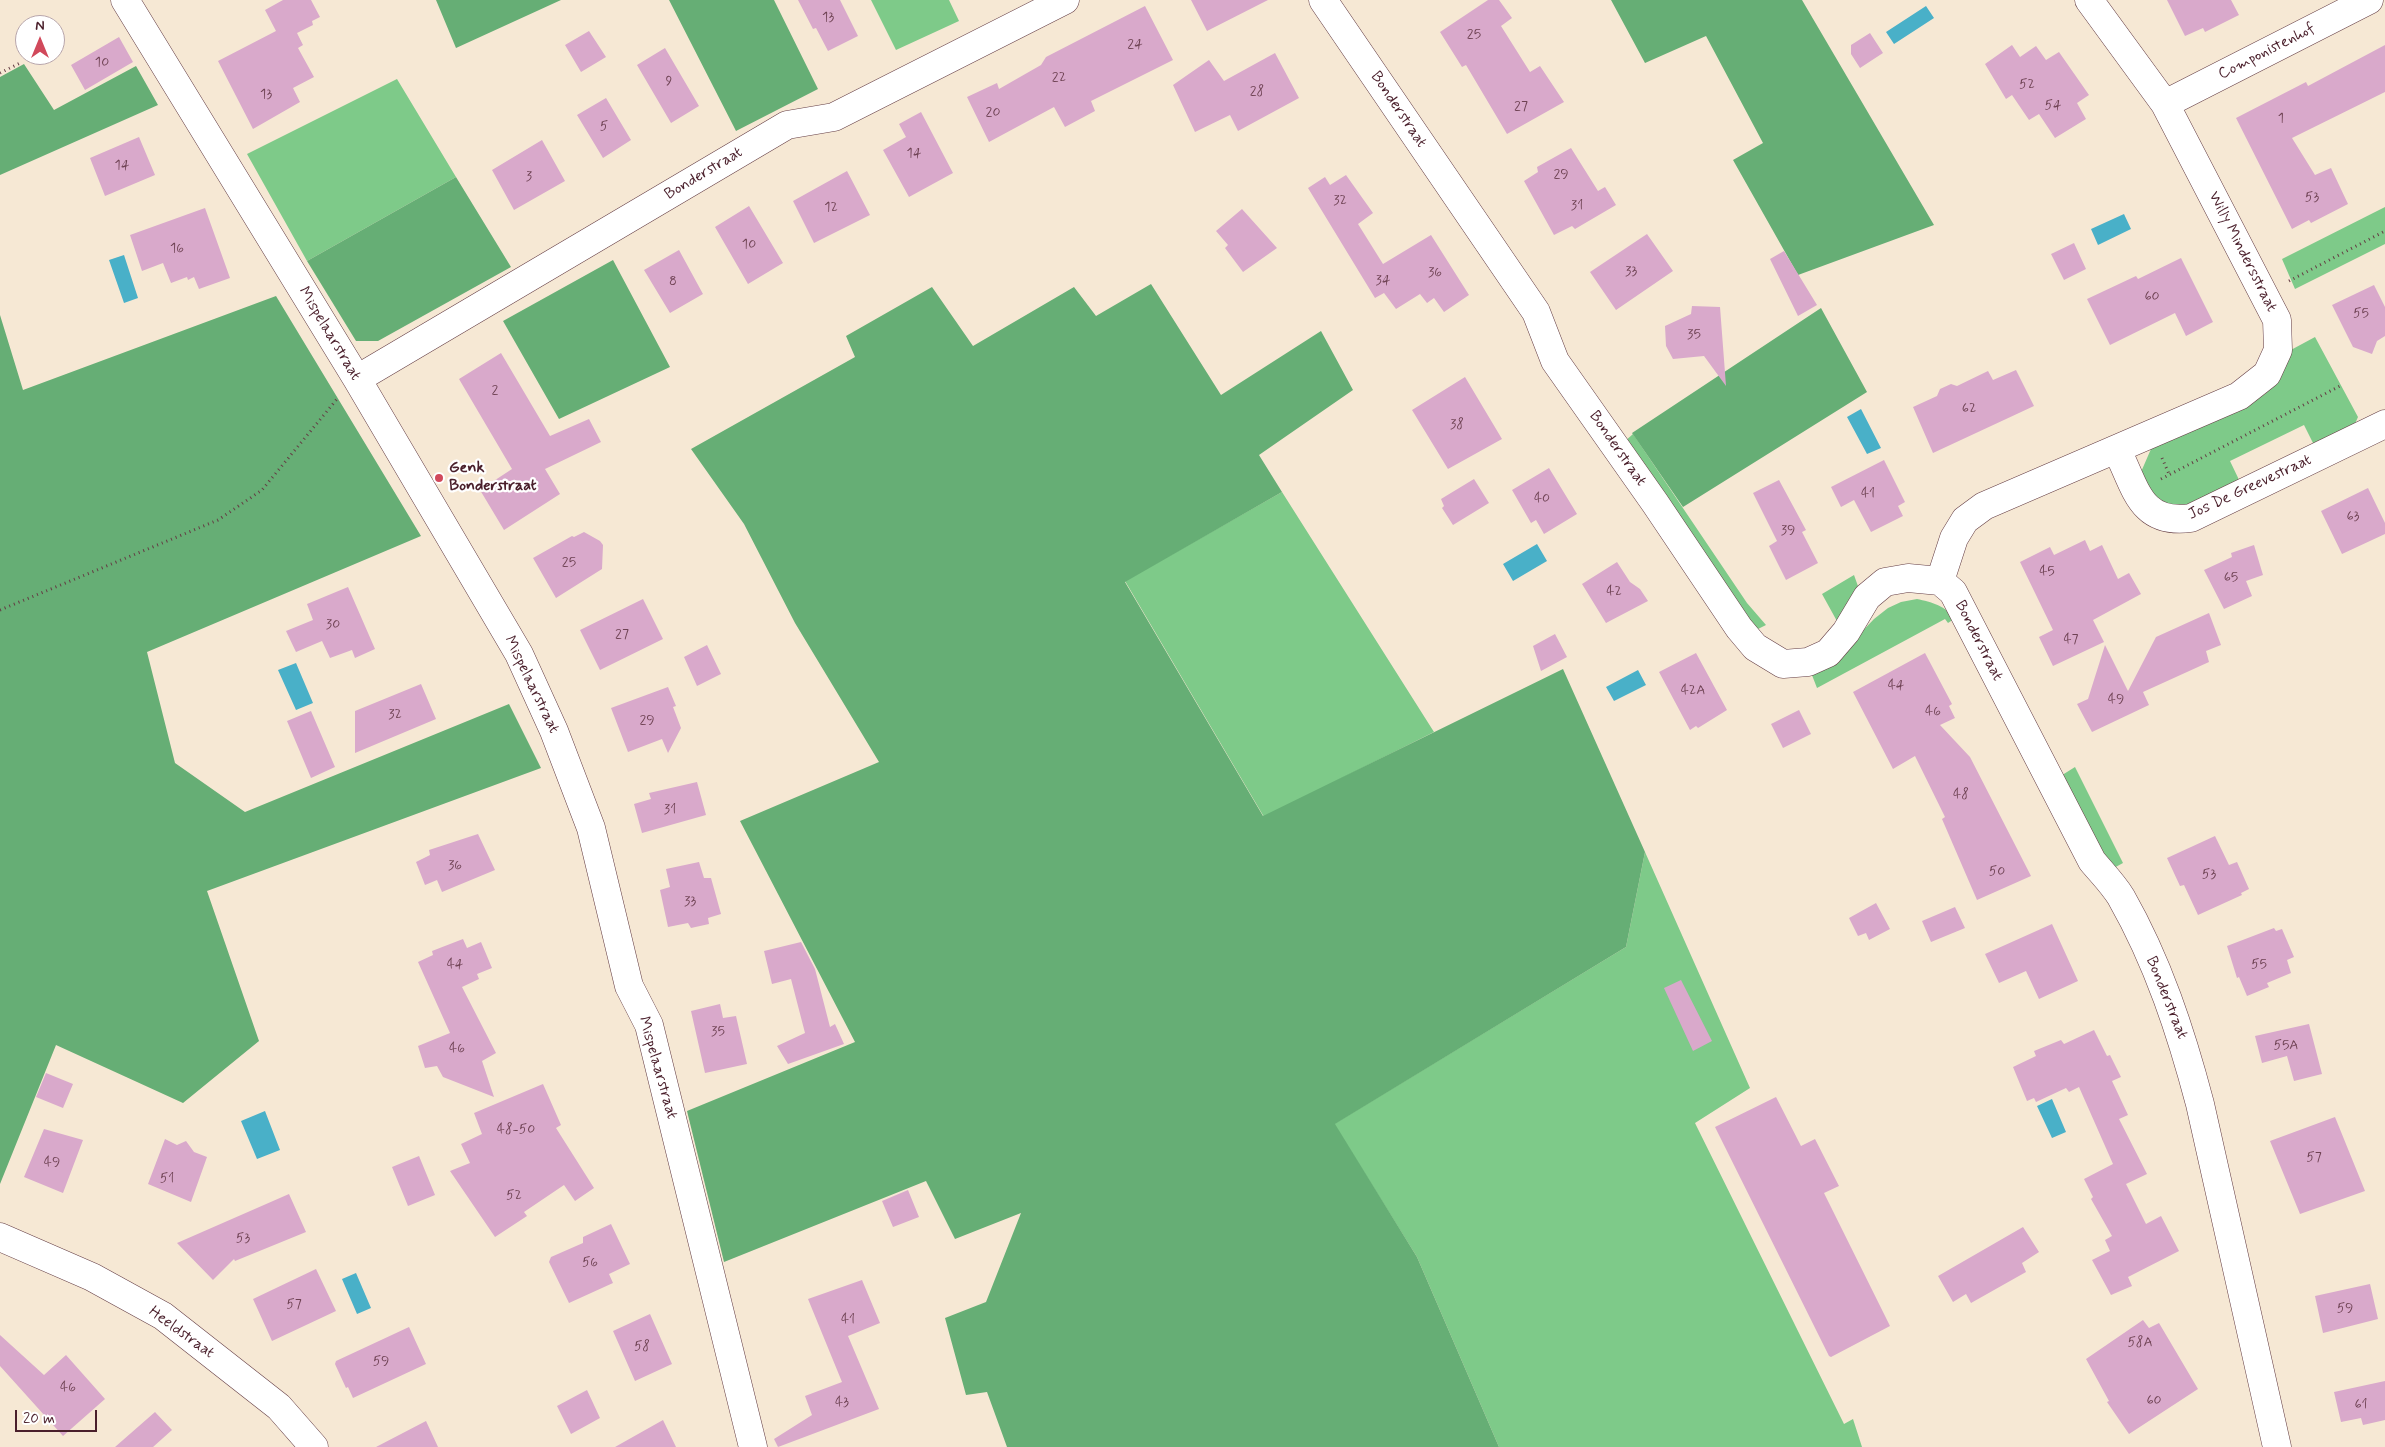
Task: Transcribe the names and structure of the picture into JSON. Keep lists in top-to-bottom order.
{
  "streets": {
    "street": [
      "Componistenhof",
      "Bonderstraat",
      "Willy Mindersstraat",
      "Mispelaarstraat",
      "Jos De Greevestraat",
      "Heeldstraat"
    ]
  },
  "crossings": [
    ["Componistenhof", "Willy Mindersstraat"],
    ["Bonderstraat", "Willy Mindersstraat"],
    ["Bonderstraat", "Mispelaarstraat"],
    ["Willy Mindersstraat", "Jos De Greevestraat"]
  ],
  "places": ["Genk Bonderstraat"],
  "house_numbers": [
    "13",
    "25",
    "24",
    "10",
    "22",
    "9",
    "52",
    "28",
    "13",
    "54",
    "27",
    "20",
    "1",
    "5",
    "14",
    "14",
    "29",
    "3",
    "53",
    "32",
    "31",
    "12",
    "10",
    "16",
    "33",
    "36",
    "34",
    "8",
    "60",
    "55",
    "35",
    "2",
    "62",
    "38",
    "41",
    "40",
    "63",
    "39",
    "25",
    "45",
    "65",
    "42",
    "30",
    "27",
    "47",
    "44",
    "42A",
    "49",
    "46",
    "32",
    "29",
    "48",
    "31",
    "36",
    "50",
    "53",
    "33",
    "44",
    "55",
    "35",
    "55A",
    "46",
    "48-50",
    "57",
    "49",
    "51",
    "52",
    "53",
    "56",
    "57",
    "59",
    "41",
    "58A",
    "58",
    "59",
    "46",
    "60",
    "43",
    "61"
  ],
  "scale_bar": "20 m",
  "north": "top"
}
